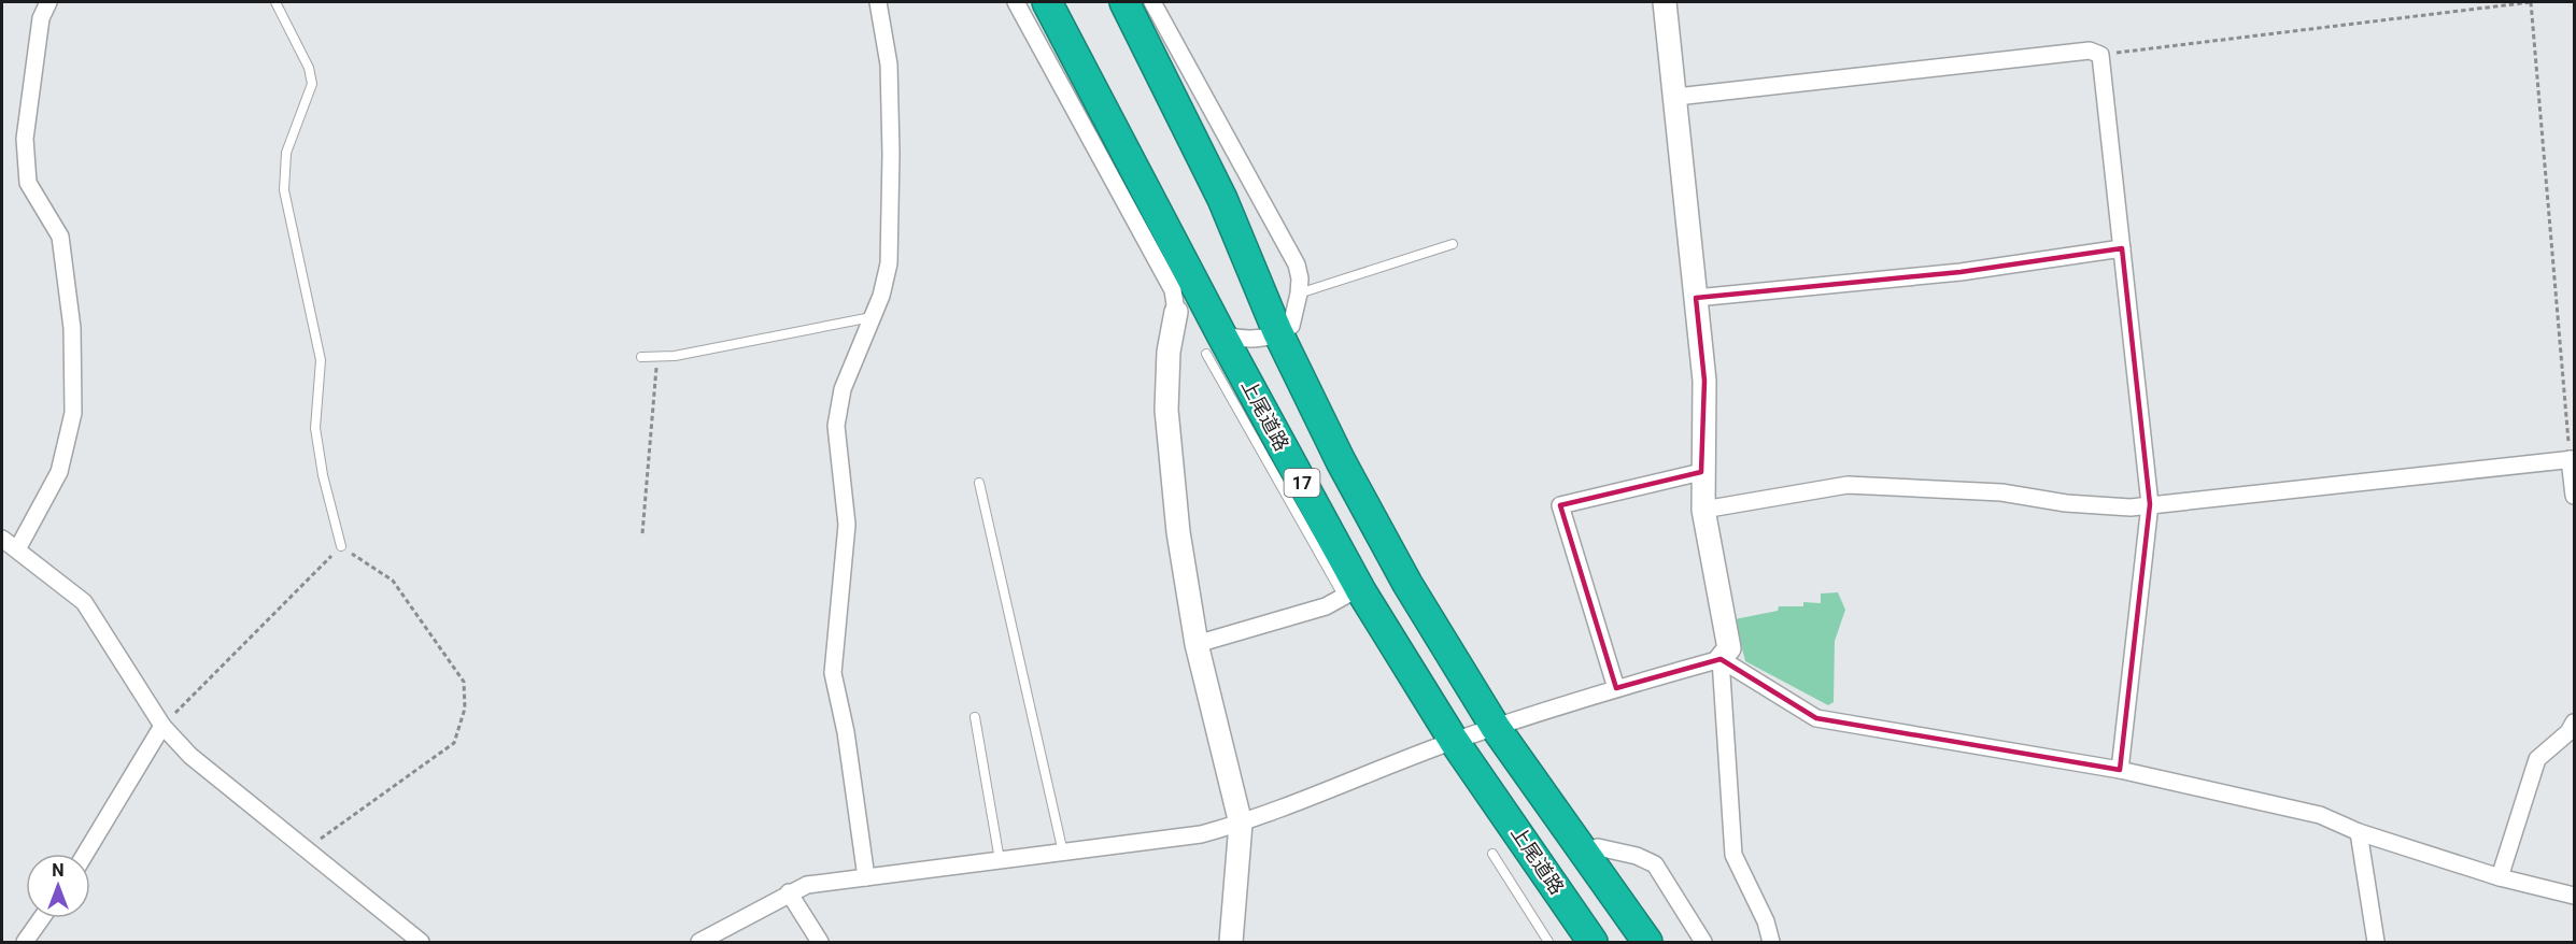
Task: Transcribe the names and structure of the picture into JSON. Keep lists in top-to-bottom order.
{
  "streets": {
    "highway": ["上尾道路", "17"]
  },
  "north": "top"
}
